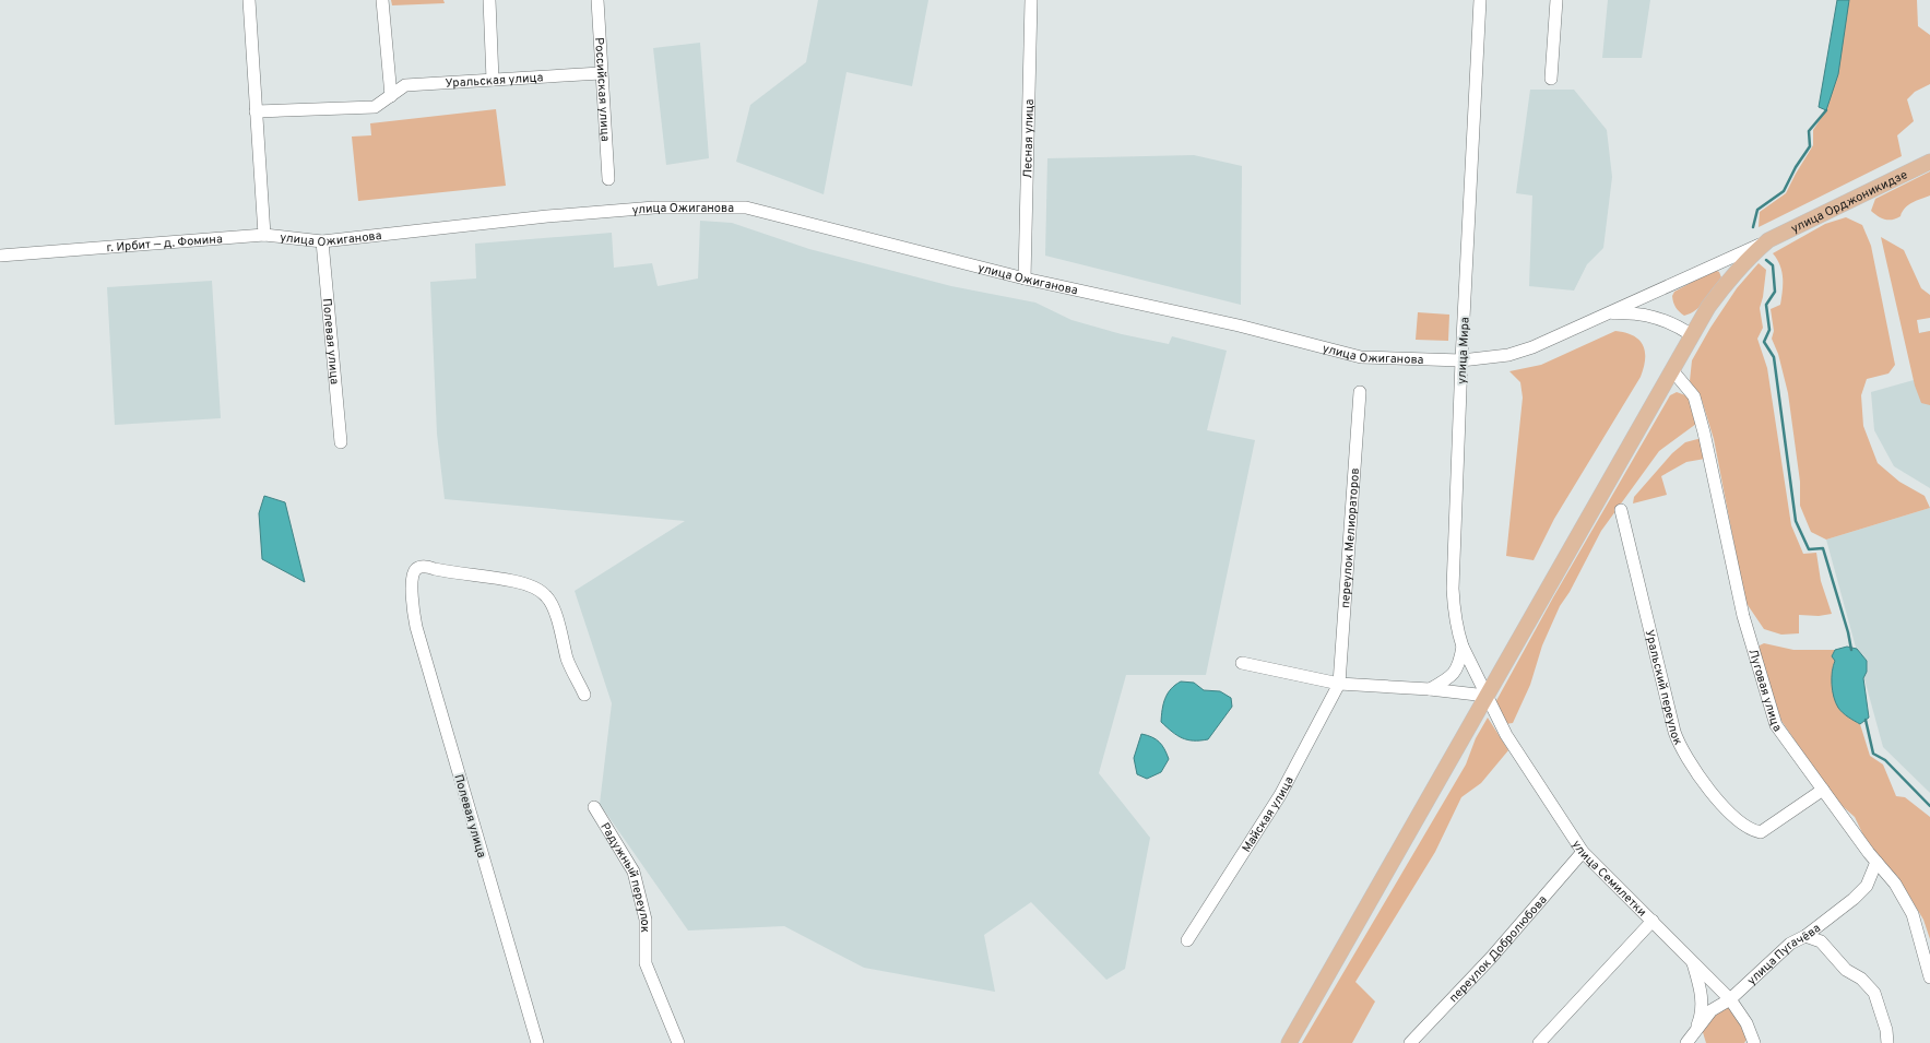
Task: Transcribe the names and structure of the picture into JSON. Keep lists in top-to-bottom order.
{
  "streets": {
    "main road": ["улица Орджоникидзе"],
    "street": [
      "Уральская улица",
      "Российская улица",
      "Лесная улица",
      "улица Ожиганова",
      "г. Ирбит — д. Фомина",
      "Полевая улица",
      "улица Мира",
      "переулок Мелиораторов",
      "Уральский переулок",
      "Луговая улица",
      "Майская улица",
      "улица Семилетки",
      "Радужный переулок",
      "переулок Добролюбова",
      "улица Пугачёва"
    ]
  },
  "crossings": [
    ["Уральская улица", "Российская улица"],
    ["Лесная улица", "улица Ожиганова"],
    ["улица Орджоникидзе", "улица Ожиганова"],
    ["улица Орджоникидзе", "улица Мира"],
    ["улица Орджоникидзе", "Луговая улица"],
    ["улица Орджоникидзе", "улица Семилетки"],
    ["улица Ожиганова", "г. Ирбит — д. Фомина"],
    ["улица Ожиганова", "Полевая улица"],
    ["улица Ожиганова", "улица Мира"],
    ["улица Мира", "улица Семилетки"],
    ["переулок Мелиораторов", "Майская улица"],
    ["Уральский переулок", "Луговая улица"],
    ["Луговая улица", "улица Пугачёва"],
    ["улица Семилетки", "переулок Добролюбова"],
    ["улица Семилетки", "улица Пугачёва"]
  ]
}
